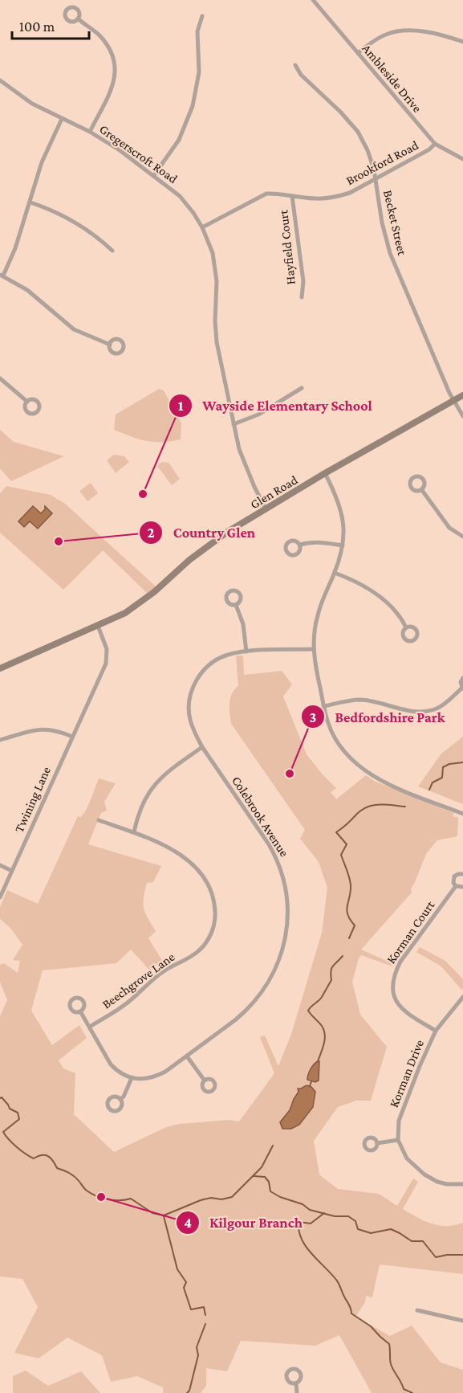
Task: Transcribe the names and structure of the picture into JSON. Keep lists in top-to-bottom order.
{
  "streets": {
    "main road": ["Glen Road"],
    "street": [
      "Ambleside Drive",
      "Gregerscroft Road",
      "Brookford Road",
      "Becket Street",
      "Hayfield Court",
      "Twining Lane",
      "Colebrook Avenue",
      "Korman Court",
      "Beechgrove Lane",
      "Korman Drive"
    ]
  },
  "crossings": [
    ["Ambleside Drive", "Brookford Road"],
    ["Gregerscroft Road", "Brookford Road"],
    ["Gregerscroft Road", "Glen Road"],
    ["Brookford Road", "Becket Street"],
    ["Brookford Road", "Hayfield Court"],
    ["Becket Street", "Glen Road"],
    ["Glen Road", "Twining Lane"],
    ["Korman Court", "Korman Drive"]
  ],
  "places": [
    "Wayside Elementary School",
    "Country Glen",
    "Bedfordshire Park",
    "Kilgour Branch"
  ],
  "scale_bar": "100 m"
}
